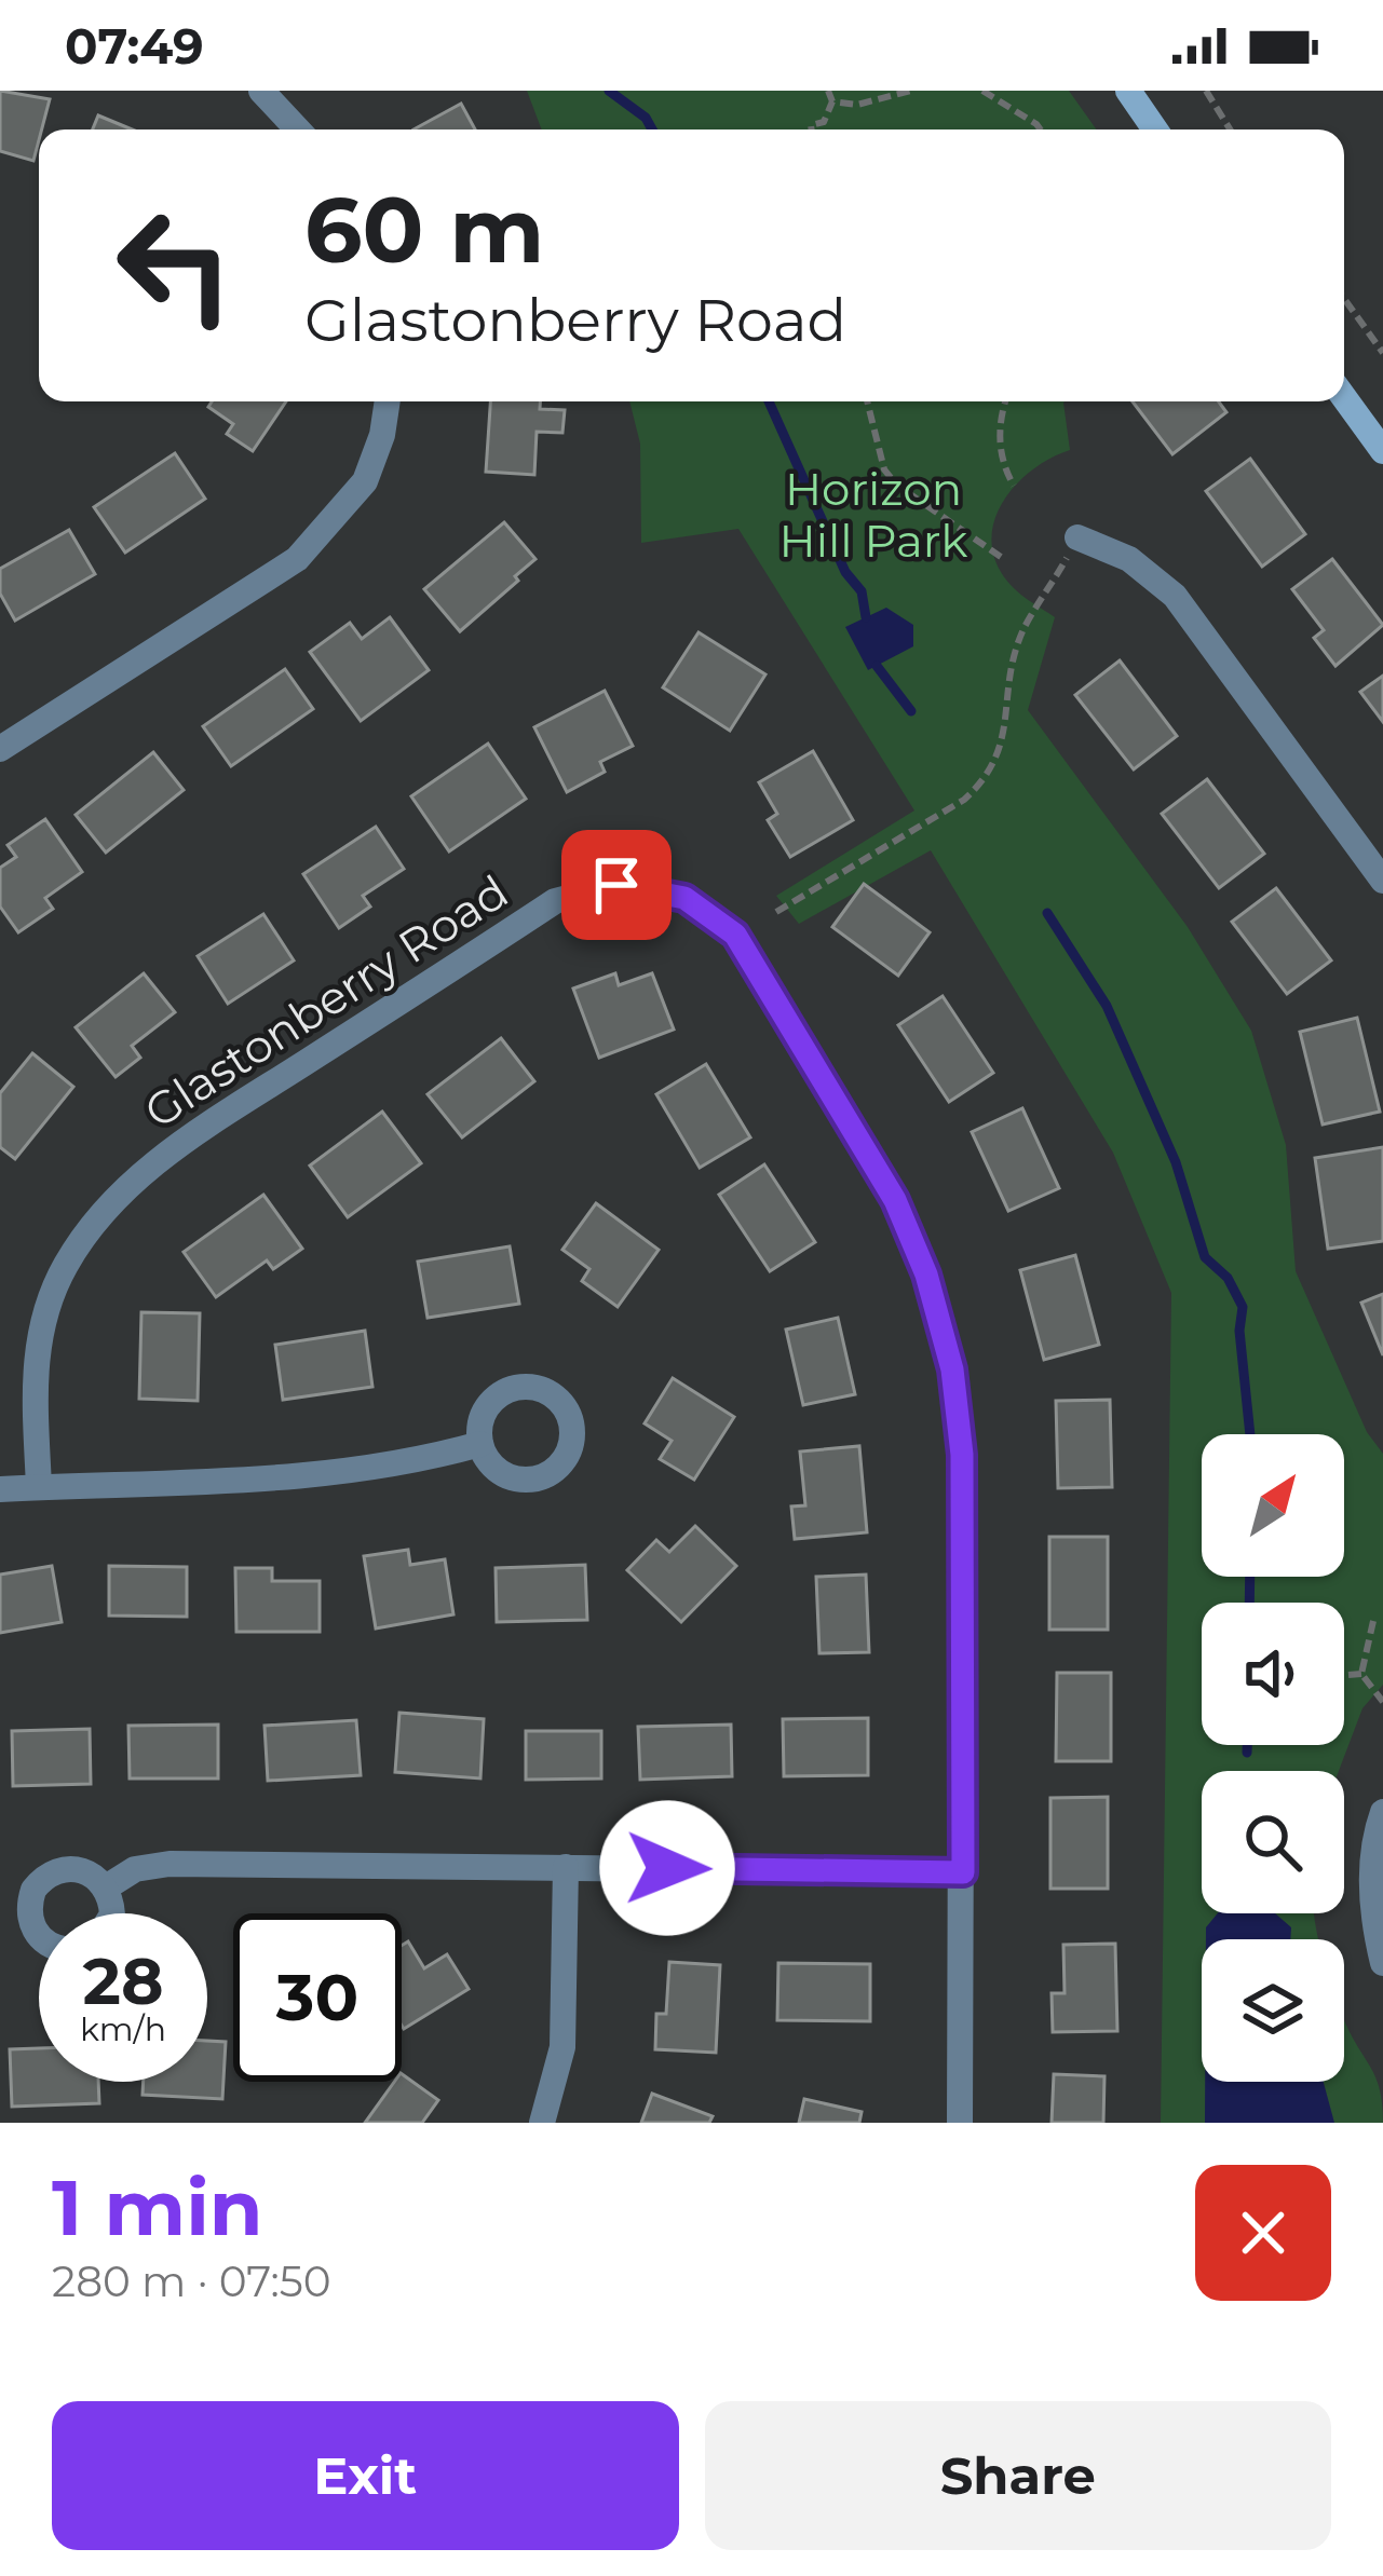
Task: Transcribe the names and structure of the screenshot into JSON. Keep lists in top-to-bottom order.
{
  "streets": {
    "street": ["Glastonberry Road"]
  },
  "parks": ["Horizon Hill Park"],
  "north": "top right",
  "page": {
    "status": "07:49",
    "turn": ["60 m", "Glastonberry Road"],
    "speed": "28 km/h",
    "limit": "30",
    "heading": ["1 min", "280 m · 07:50"],
    "buttons": ["Exit", "Share"]
  }
}
